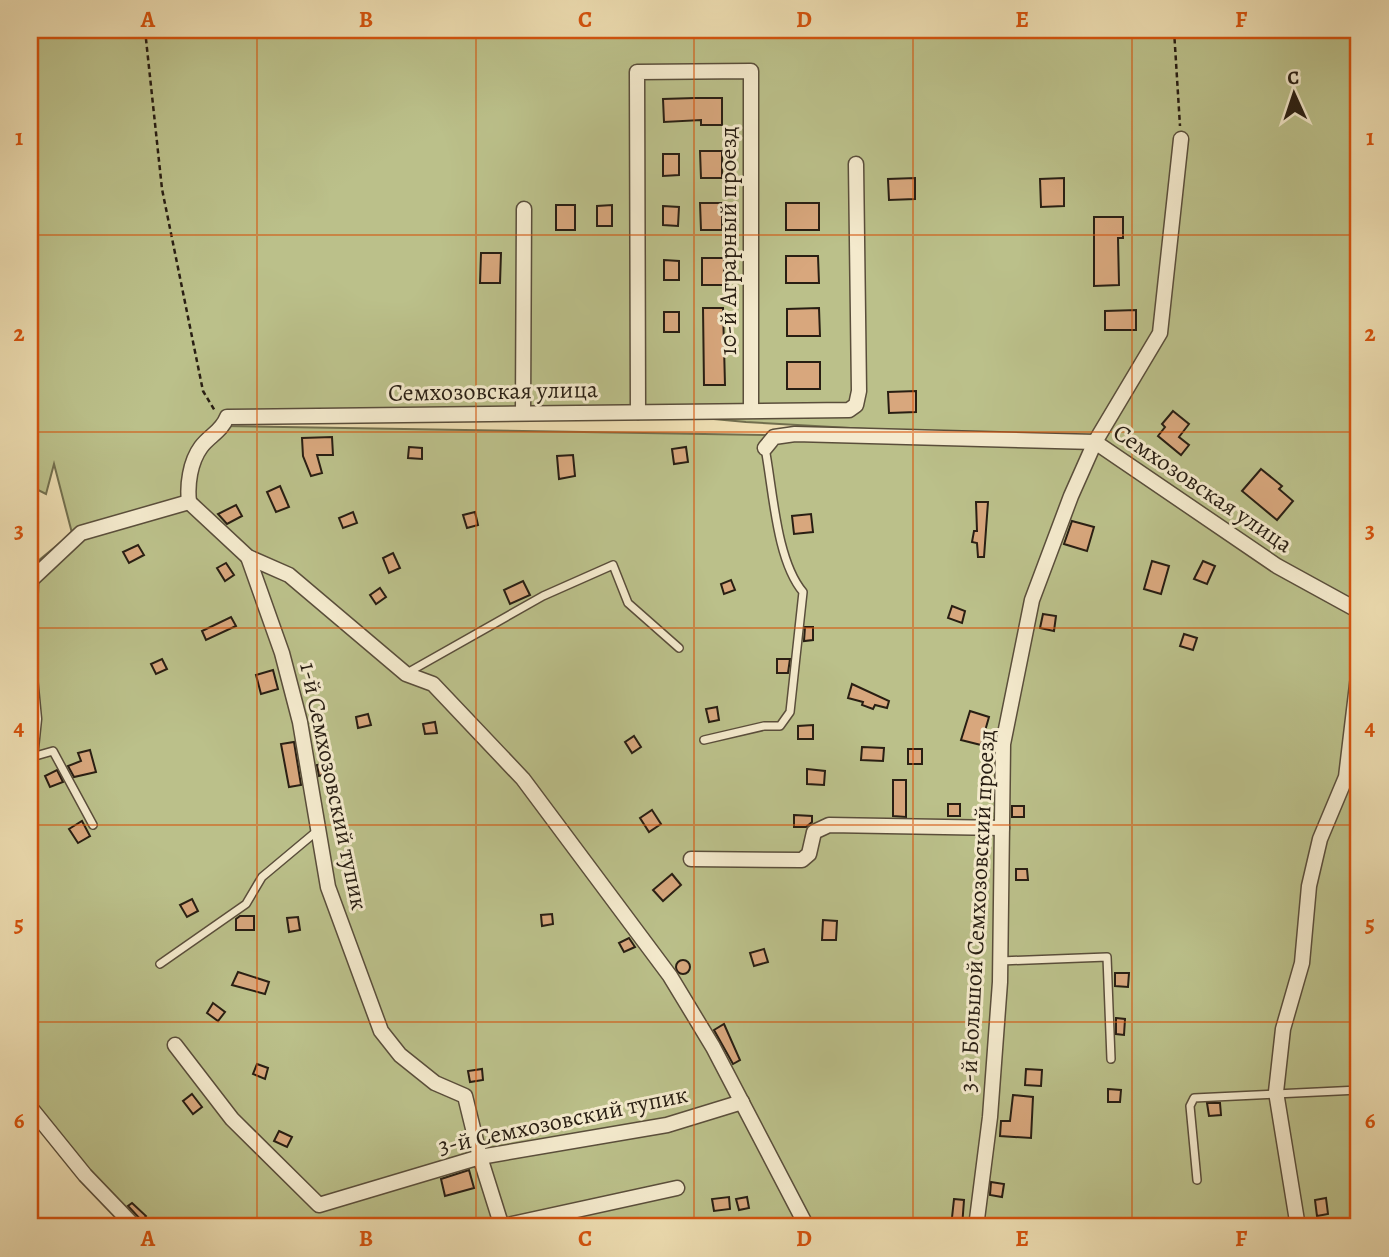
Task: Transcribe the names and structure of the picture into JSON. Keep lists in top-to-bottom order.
{
  "streets": {
    "street": [
      "10-й Аграрный проезд",
      "Семхозовская улица",
      "1-й Семхозовский тупик",
      "3-й Большой Семхозовский проезд",
      "3-й Семхозовский тупик"
    ]
  },
  "crossings": [
    ["10-й Аграрный проезд", "Семхозовская улица"],
    ["Семхозовская улица", "3-й Большой Семхозовский проезд"],
    ["1-й Семхозовский тупик", "3-й Семхозовский тупик"]
  ],
  "north": "top",
  "grid": {
    "columns": [
      "A",
      "B",
      "C",
      "D",
      "E",
      "F"
    ],
    "rows": [
      "1",
      "2",
      "3",
      "4",
      "5",
      "6"
    ]
  }
}
